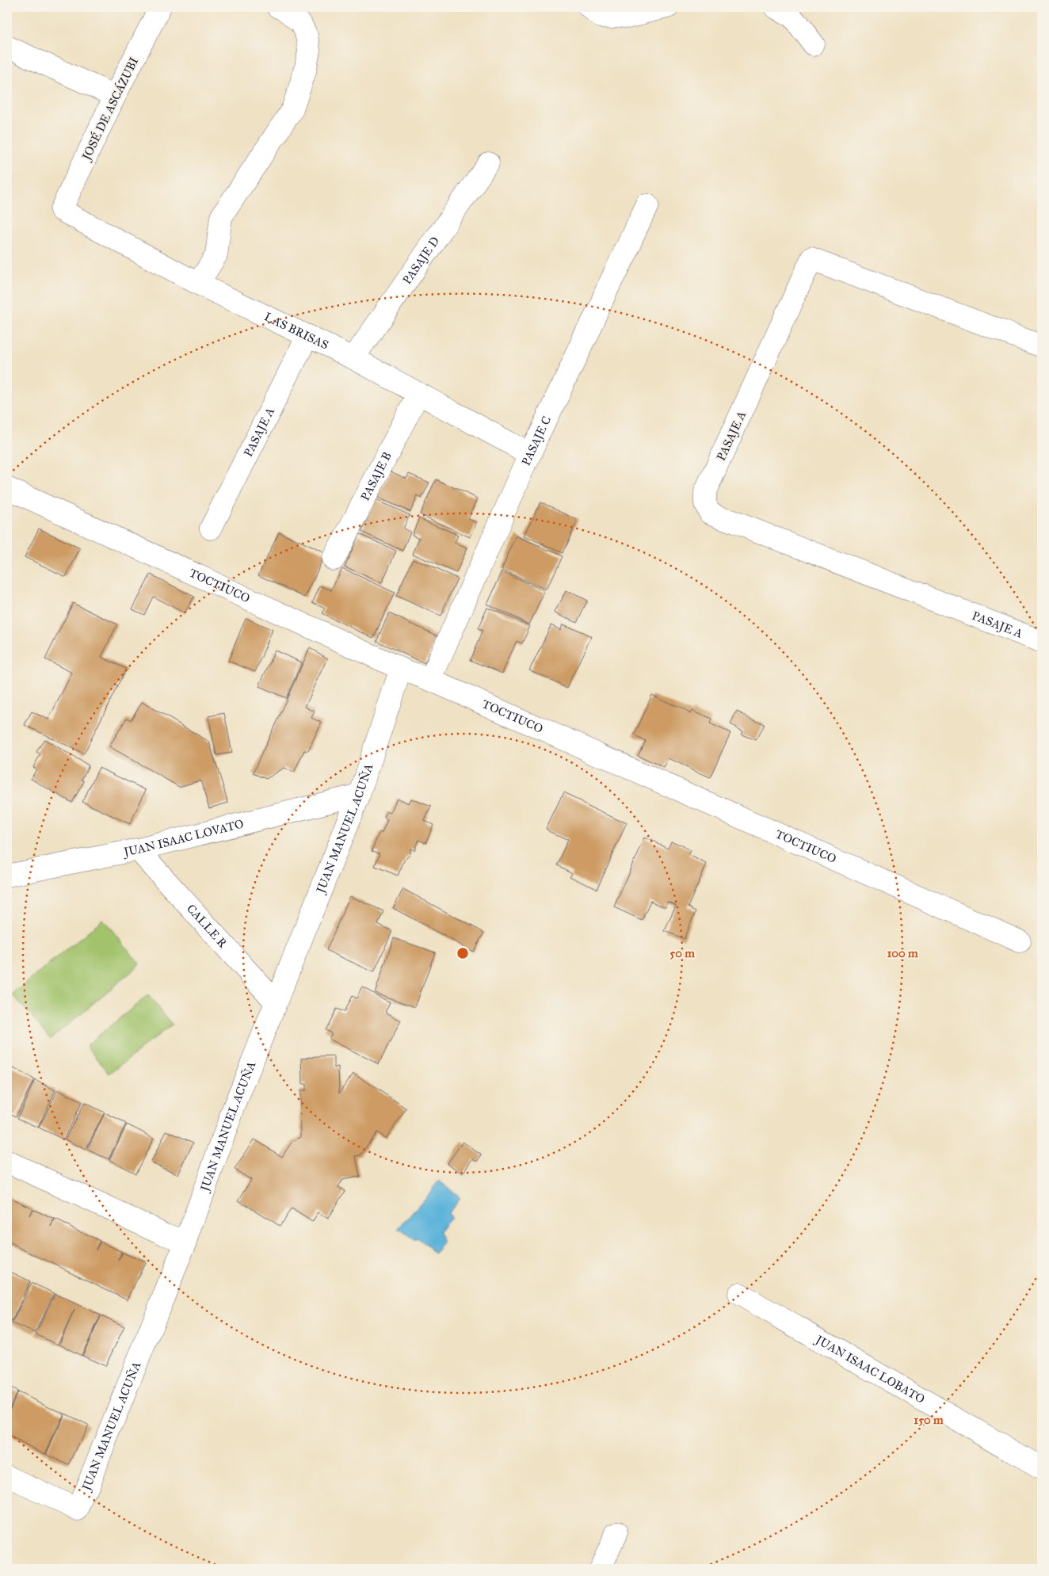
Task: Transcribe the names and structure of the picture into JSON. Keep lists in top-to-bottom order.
{
  "streets": {
    "street": [
      "JOSÉ DE ASCÁZUBI",
      "PASAJE D",
      "LAS BRISAS",
      "PASAJE A",
      "PASAJE C",
      "PASAJE B",
      "TOCTIUCO",
      "JUAN MANUEL ACUÑA",
      "JUAN ISAAC LOVATO",
      "CALLE R",
      "JUAN ISAAC LOBATO"
    ]
  },
  "crossings": [
    ["JOSÉ DE ASCÁZUBI", "LAS BRISAS"],
    ["PASAJE D", "LAS BRISAS"],
    ["LAS BRISAS", "PASAJE A"],
    ["LAS BRISAS", "PASAJE C"],
    ["LAS BRISAS", "PASAJE B"],
    ["PASAJE C", "TOCTIUCO"],
    ["TOCTIUCO", "JUAN MANUEL ACUÑA"],
    ["JUAN MANUEL ACUÑA", "JUAN ISAAC LOVATO"],
    ["JUAN MANUEL ACUÑA", "CALLE R"],
    ["JUAN ISAAC LOVATO", "CALLE R"]
  ],
  "rings": ["50 m", "100 m", "150 m"]
}
